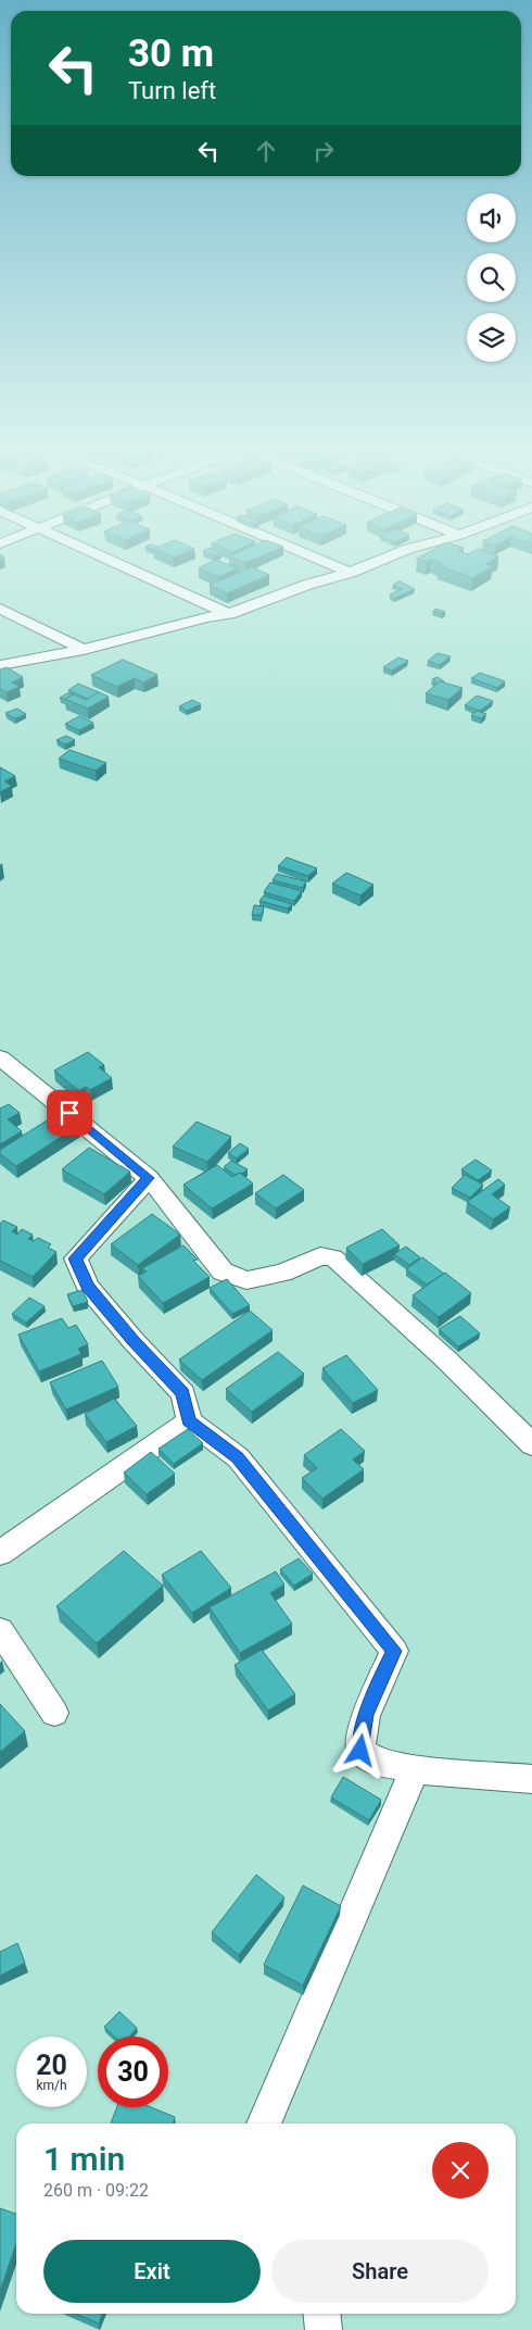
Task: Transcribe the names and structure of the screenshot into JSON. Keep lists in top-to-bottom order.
{
  "page": {
    "turn": ["30 m", "Turn left"],
    "speed": "20 km/h",
    "limit": "30",
    "heading": ["1 min", "260 m · 09:22"],
    "buttons": ["Exit", "Share"]
  }
}
